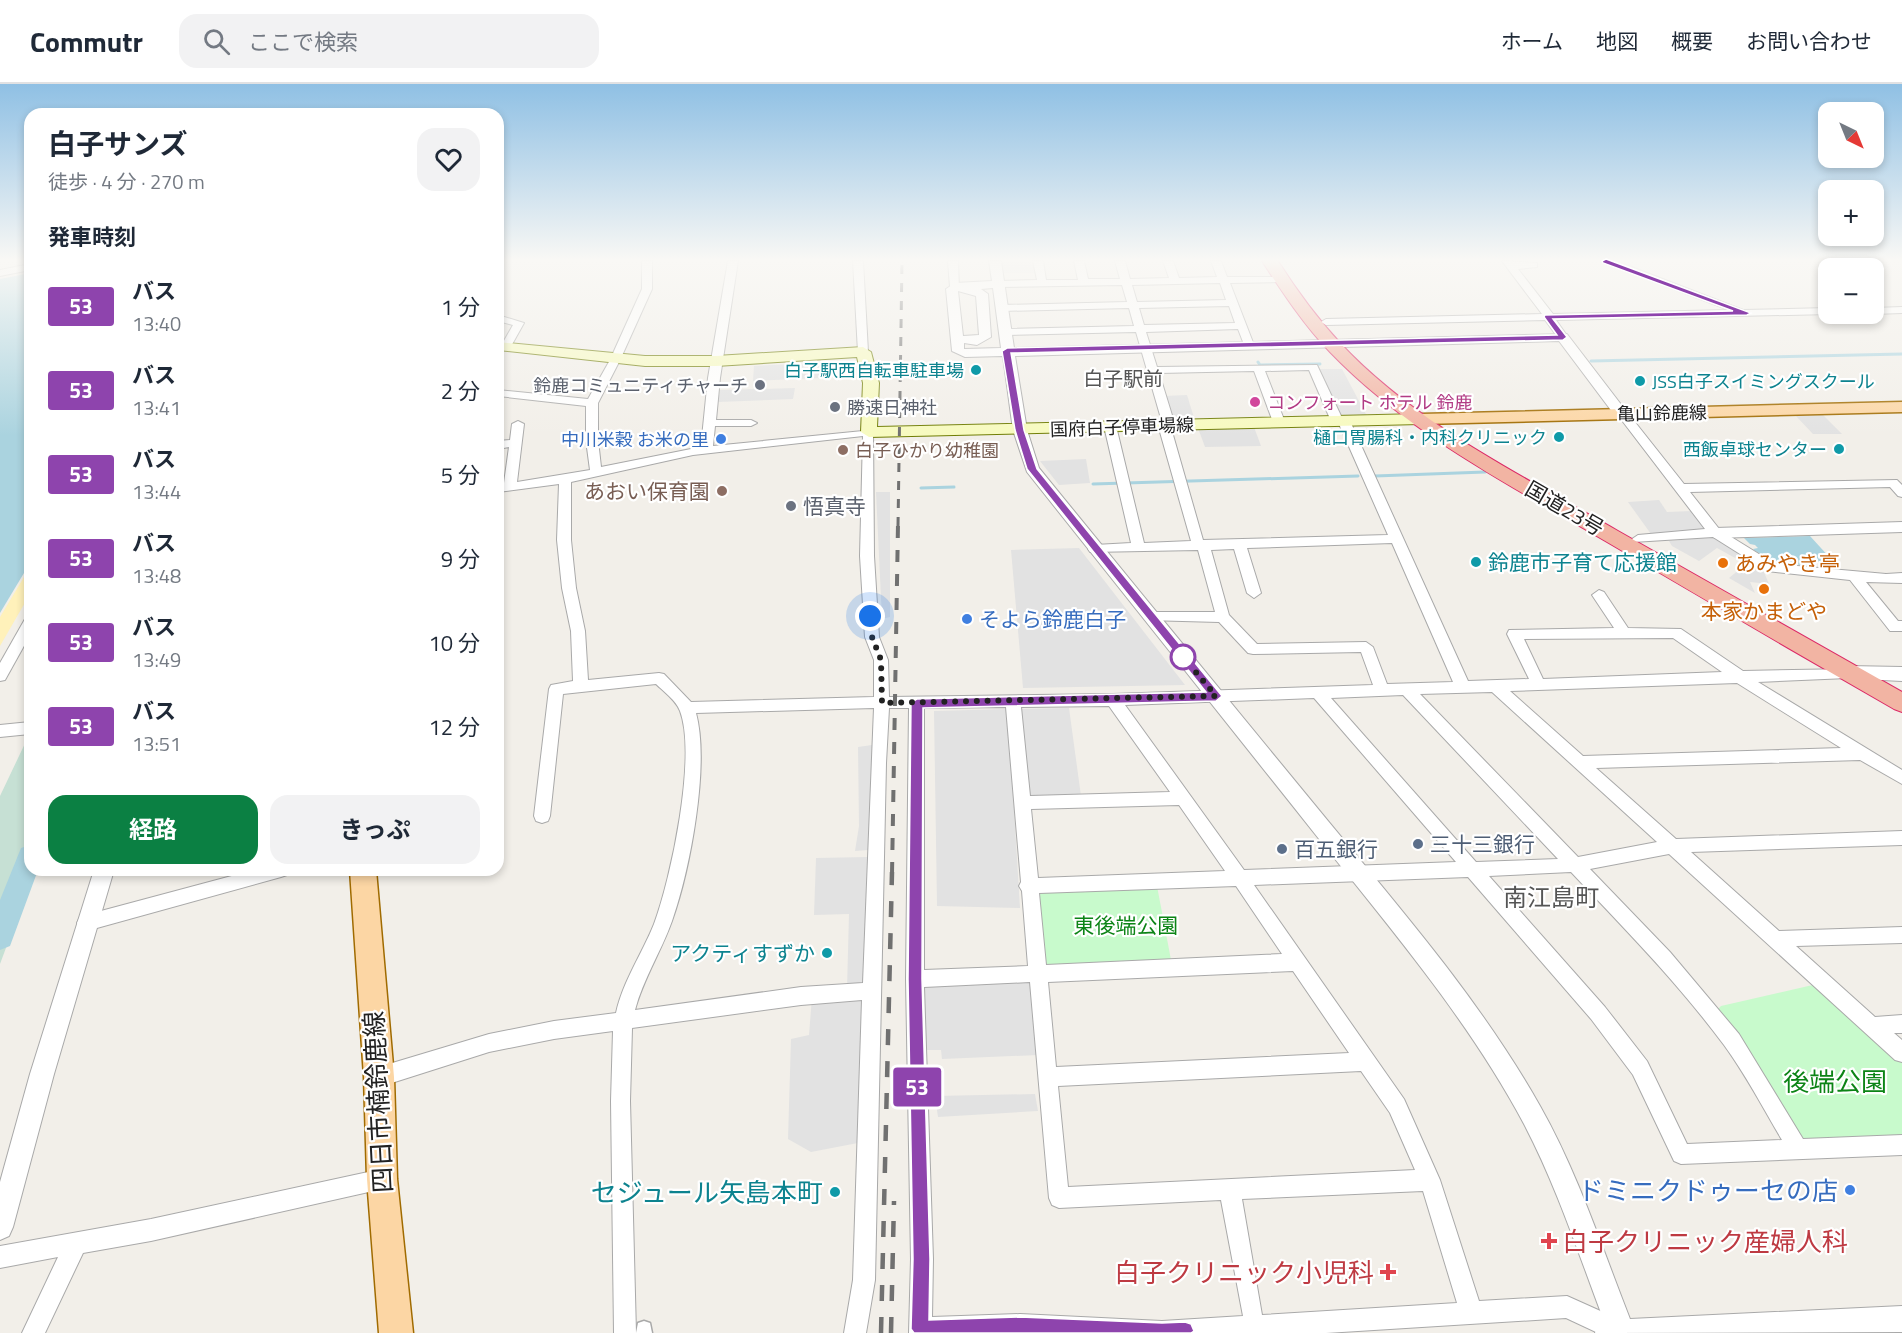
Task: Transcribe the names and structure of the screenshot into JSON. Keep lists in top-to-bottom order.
{
  "streets": {
    "highway": ["国道23号"],
    "main road": ["亀山鈴鹿線", "国府白子停車場線", "四日市楠鈴鹿線"]
  },
  "crossings": [
    ["亀山鈴鹿線", "国府白子停車場線"],
    ["亀山鈴鹿線", "国道23号"],
    ["国府白子停車場線", "国道23号"]
  ],
  "districts": ["白子駅前", "南江島町"],
  "parks": ["東後端公園", "後端公園"],
  "places": {
    "other": [
      "白子駅西自転車駐車場",
      "JSS白子スイミングスクール",
      "鈴鹿コミュニティチャーチ",
      "コンフォート ホテル 鈴鹿",
      "勝速日神社",
      "樋口胃腸科・内科クリニック",
      "中川米穀 お米の里",
      "西飯卓球センター",
      "白子ひかり幼稚園",
      "あおい保育園",
      "悟真寺",
      "鈴鹿市子育て応援館",
      "あみやき亭",
      "本家かまどや",
      "そよら鈴鹿白子",
      "三十三銀行",
      "百五銀行",
      "アクティすずか",
      "ドミニクドゥーセの店",
      "セジュール矢島本町"
    ],
    "health": ["白子クリニック産婦人科", "白子クリニック小児科"]
  },
  "lines": ["bus line 53"],
  "north": "bottom right",
  "page": {
    "header": "Commutr",
    "search": "ここで検索",
    "nav": [
      "ホーム",
      "地図",
      "概要",
      "お問い合わせ"
    ],
    "on_map": "53",
    "map_buttons": ["+", "−"],
    "heading": [
      ["白子サンズ", "徒歩 · 4 分 · 270 m"],
      "発車時刻"
    ],
    "list": [
      {
        "mark": "53",
        "name": "バス",
        "note": "13:40",
        "value": "1 分"
      },
      {
        "mark": "53",
        "name": "バス",
        "note": "13:41",
        "value": "2 分"
      },
      {
        "mark": "53",
        "name": "バス",
        "note": "13:44",
        "value": "5 分"
      },
      {
        "mark": "53",
        "name": "バス",
        "note": "13:48",
        "value": "9 分"
      },
      {
        "mark": "53",
        "name": "バス",
        "note": "13:49",
        "value": "10 分"
      },
      {
        "mark": "53",
        "name": "バス",
        "note": "13:51",
        "value": "12 分"
      }
    ],
    "buttons": ["経路", "きっぷ"]
  }
}
